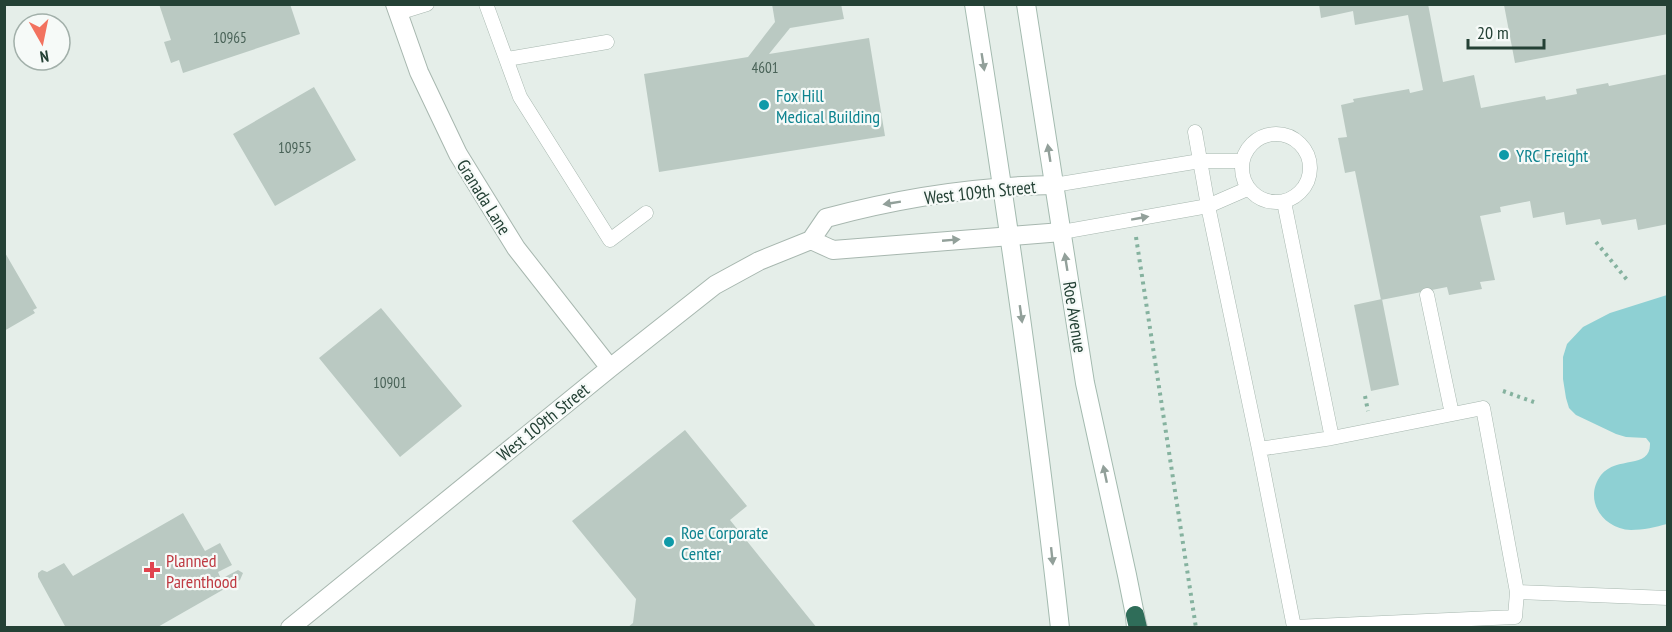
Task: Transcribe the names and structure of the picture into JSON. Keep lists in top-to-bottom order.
{
  "streets": {
    "street": ["West 109th Street", "Granada Lane", "Roe Avenue"]
  },
  "crossings": [
    ["West 109th Street", "Granada Lane"],
    ["West 109th Street", "Roe Avenue"]
  ],
  "places": {
    "other": ["Fox Hill Medical Building", "YRC Freight", "Roe Corporate Center"],
    "health": ["Planned Parenthood"]
  },
  "house_numbers": [
    "10965",
    "4601",
    "10955",
    "10901"
  ],
  "scale_bar": "20 m",
  "north": "bottom"
}
